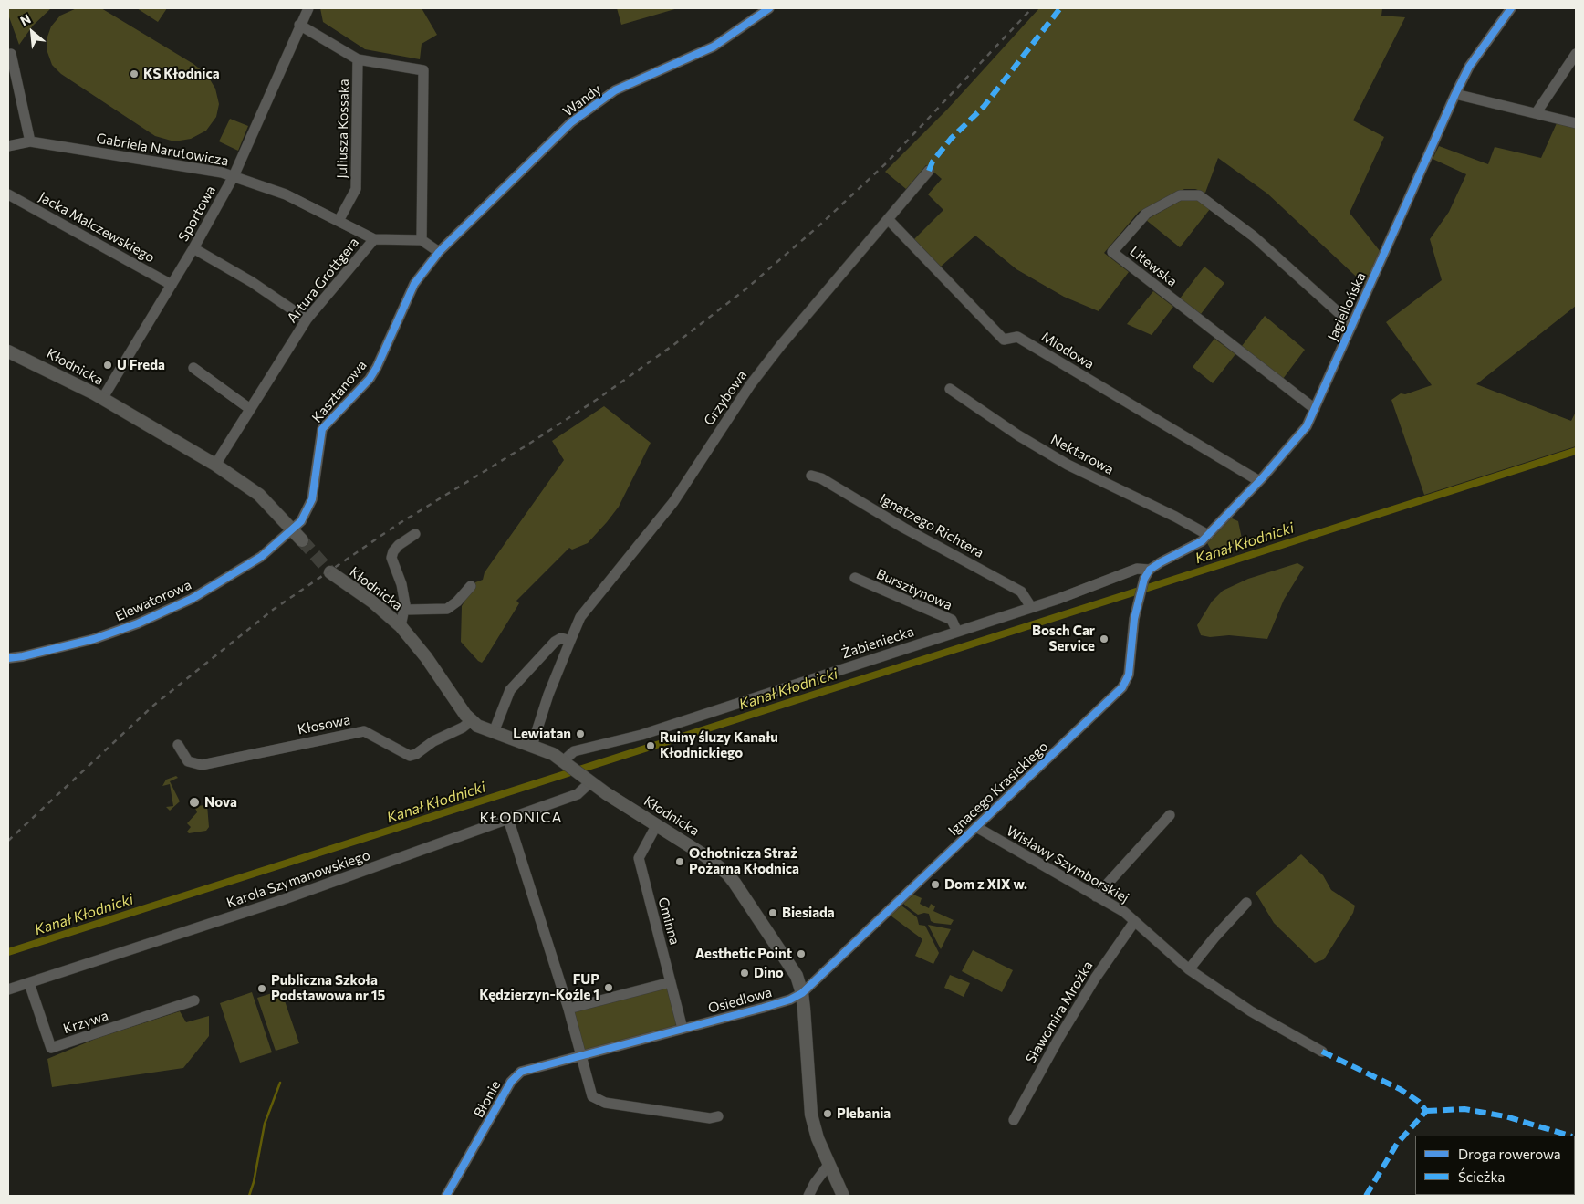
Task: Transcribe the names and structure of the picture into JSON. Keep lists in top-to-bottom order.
{
  "streets": {
    "main road": ["Kłodnicka"],
    "street": [
      "Wandy",
      "Juliusza Kossaka",
      "Gabriela Narutowicza",
      "Sportowa",
      "Jacka Malczewskiego",
      "Litewska",
      "Artura Grottgera",
      "Jagiellońska",
      "Miodowa",
      "Kasztanowa",
      "Grzybowa",
      "Nektarowa",
      "Ignatzego Richtera",
      "Bursztynowa",
      "Elewatorowa",
      "Żabieniecka",
      "Kłosowa",
      "Ignacego Krasickiego",
      "Wisławy Szymborskiej",
      "Karola Szymanowskiego",
      "Gminna",
      "Osiedlowa",
      "Sławomira Mrożka",
      "Krzywa",
      "Błonie"
    ]
  },
  "crossings": [
    ["Wandy", "Kasztanowa"],
    ["Juliusza Kossaka", "Gabriela Narutowicza"],
    ["Gabriela Narutowicza", "Sportowa"],
    ["Gabriela Narutowicza", "Artura Grottgera"],
    ["Sportowa", "Jacka Malczewskiego"],
    ["Sportowa", "Kłodnicka"],
    ["Litewska", "Jagiellońska"],
    ["Artura Grottgera", "Kłodnicka"],
    ["Jagiellońska", "Miodowa"],
    ["Jagiellońska", "Nektarowa"],
    ["Jagiellońska", "Żabieniecka"],
    ["Jagiellońska", "Ignacego Krasickiego"],
    ["Miodowa", "Grzybowa"],
    ["Kłodnicka", "Kasztanowa"],
    ["Kłodnicka", "Grzybowa"],
    ["Kłodnicka", "Elewatorowa"],
    ["Kłodnicka", "Żabieniecka"],
    ["Kłodnicka", "Kłosowa"],
    ["Kłodnicka", "Ignacego Krasickiego"],
    ["Kłodnicka", "Karola Szymanowskiego"],
    ["Kłodnicka", "Gminna"],
    ["Kłodnicka", "Osiedlowa"],
    ["Kasztanowa", "Elewatorowa"],
    ["Ignatzego Richtera", "Żabieniecka"],
    ["Bursztynowa", "Żabieniecka"],
    ["Żabieniecka", "Ignacego Krasickiego"],
    ["Ignacego Krasickiego", "Wisławy Szymborskiej"],
    ["Ignacego Krasickiego", "Osiedlowa"],
    ["Wisławy Szymborskiej", "Sławomira Mrożka"],
    ["Karola Szymanowskiego", "Krzywa"],
    ["Gminna", "Osiedlowa"],
    ["Osiedlowa", "Błonie"]
  ],
  "districts": ["KŁODNICA"],
  "water": ["Kanał Kłodnicki"],
  "places": [
    "KS Kłodnica",
    "U Freda",
    "Bosch Car Service",
    "Lewiatan",
    "Ruiny śluzy Kanału Kłodnickiego",
    "Nova",
    "Ochotnicza Straż Pożarna Kłodnica",
    "Dom z XIX w.",
    "Biesiada",
    "Aesthetic Point",
    "Dino",
    "FUP Kędzierzyn-Koźle 1",
    "Publiczna Szkoła Podstawowa nr 15",
    "Plebania"
  ],
  "legend": ["Droga rowerowa", "Ścieżka"],
  "north": "top left"
}
